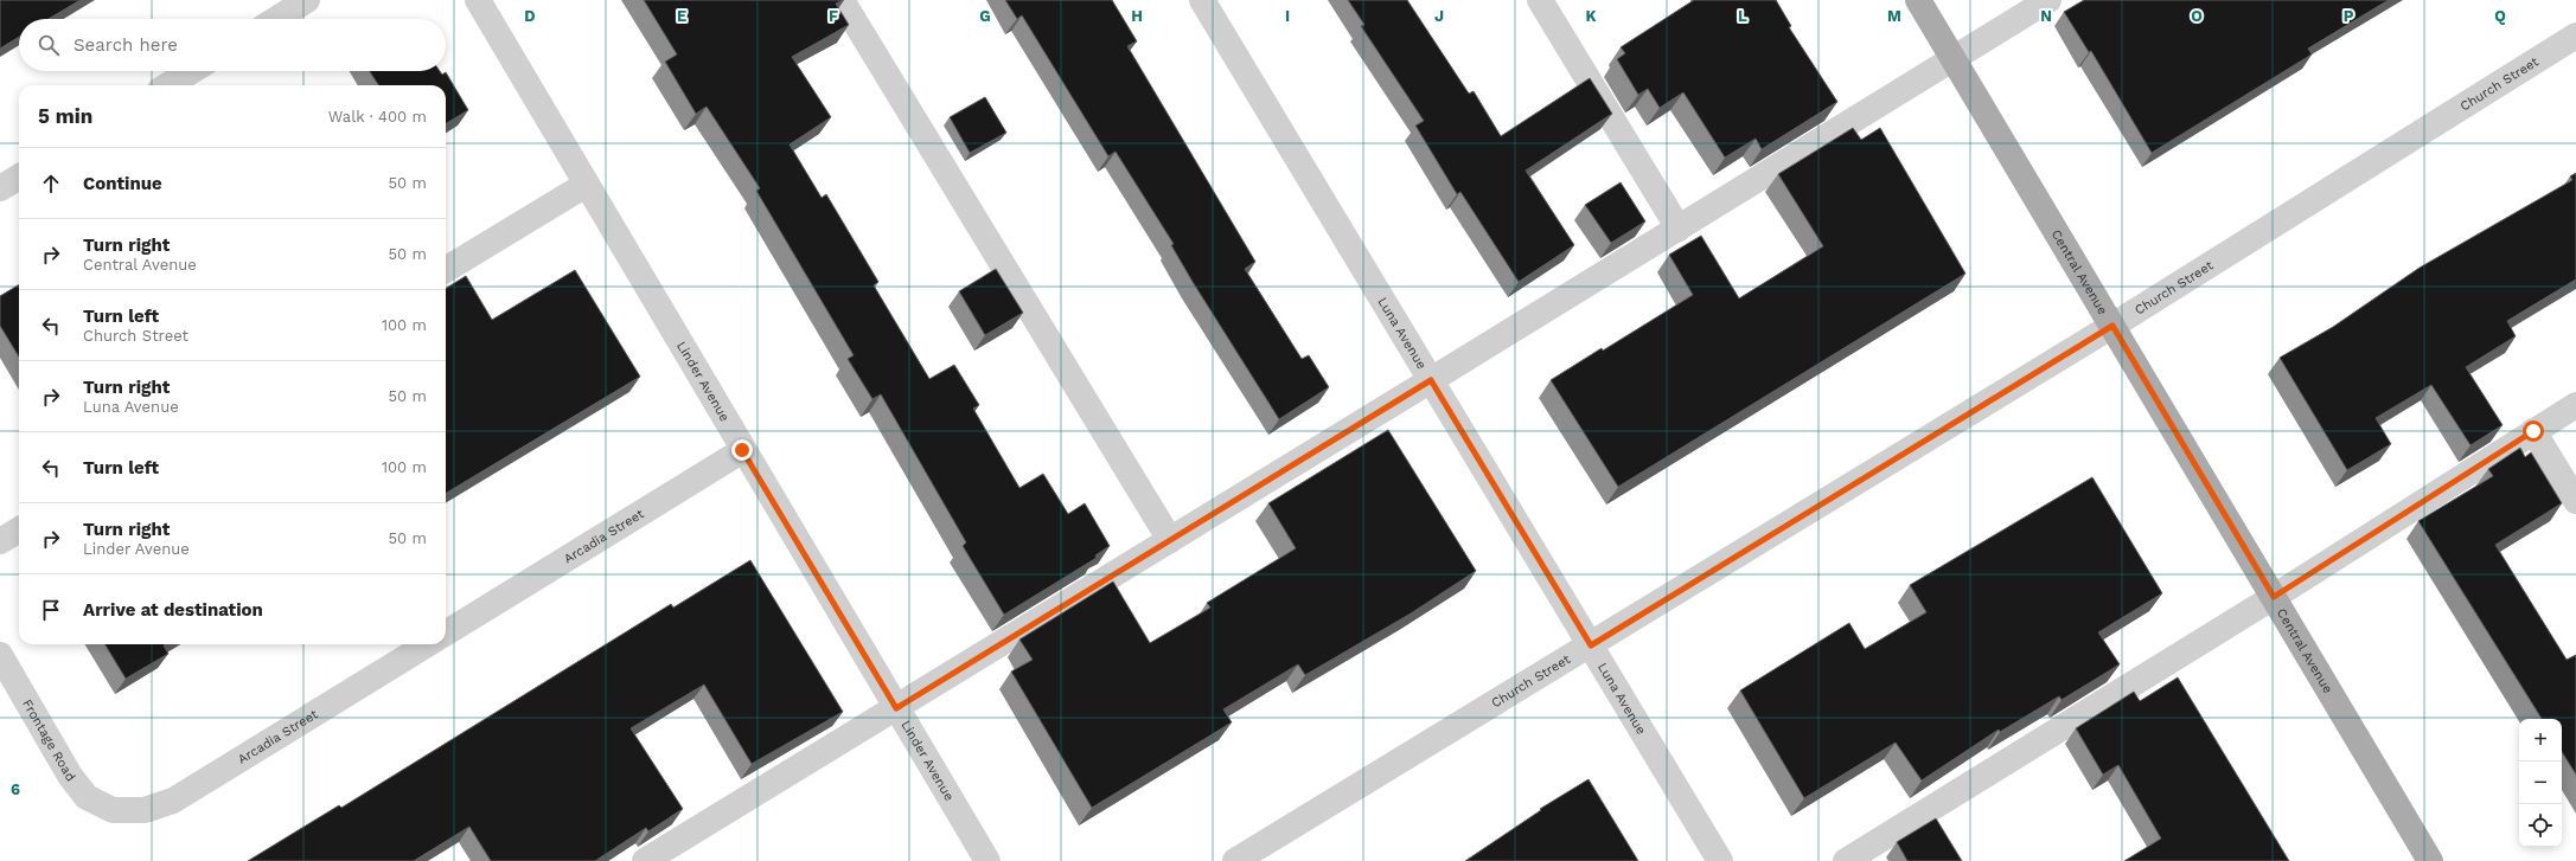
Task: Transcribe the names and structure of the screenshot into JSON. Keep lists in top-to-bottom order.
{
  "streets": {
    "main road": ["Central Avenue"],
    "street": [
      "Church Street",
      "Luna Avenue",
      "Linder Avenue",
      "Arcadia Street",
      "Frontage Road"
    ]
  },
  "crossings": [
    ["Church Street", "Central Avenue"],
    ["Church Street", "Luna Avenue"],
    ["Linder Avenue", "Arcadia Street"],
    ["Arcadia Street", "Frontage Road"]
  ],
  "page": {
    "search": "Search here",
    "heading": ["5 min", "Walk · 400 m"],
    "list": [
      ["Continue", "50 m"],
      ["Turn right", "Central Avenue", "50 m"],
      ["Turn left", "Church Street", "100 m"],
      ["Turn right", "Luna Avenue", "50 m"],
      ["Turn left", "100 m"],
      ["Turn right", "Linder Avenue", "50 m"],
      "Arrive at destination"
    ],
    "map_buttons": ["+", "−"]
  },
  "grid": {
    "columns": [
      "D",
      "E",
      "F",
      "G",
      "H",
      "I",
      "J",
      "K",
      "L",
      "M",
      "N",
      "O",
      "P",
      "Q"
    ],
    "rows": ["6"]
  }
}
